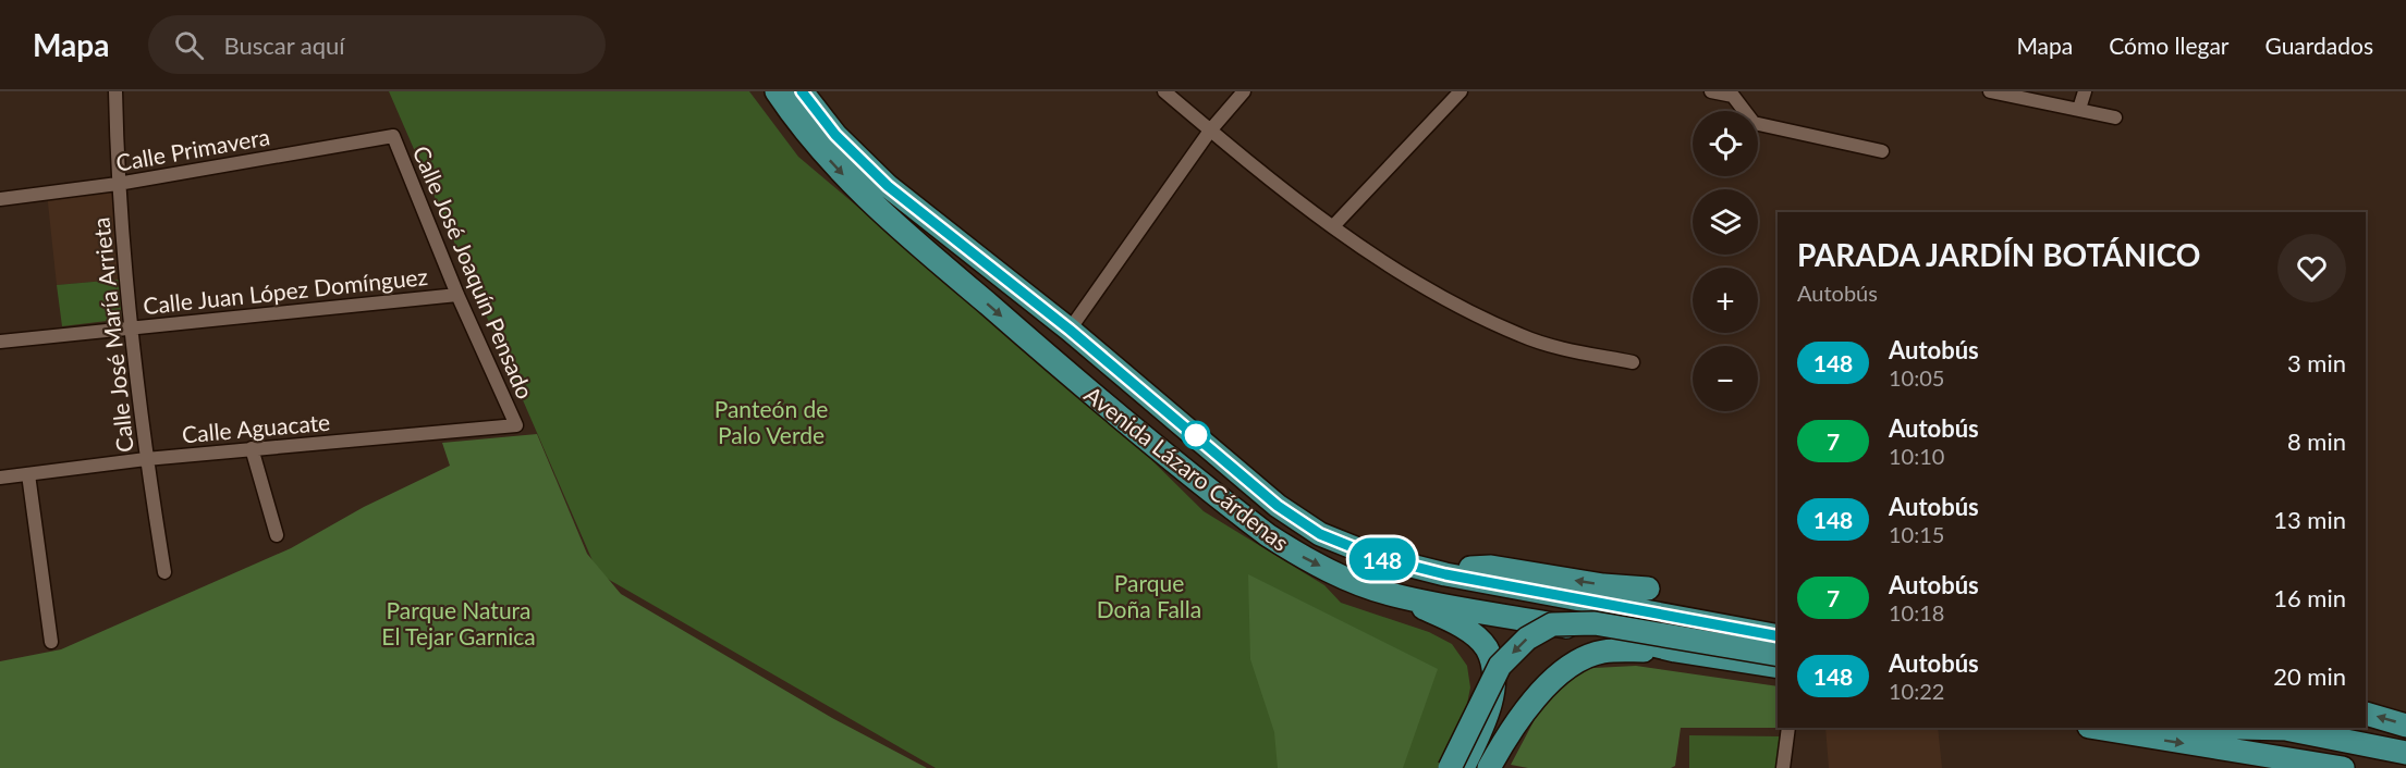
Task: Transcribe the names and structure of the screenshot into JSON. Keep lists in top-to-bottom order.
{
  "streets": {
    "highway": ["Avenida Lázaro Cárdenas"],
    "street": [
      "Calle Primavera",
      "Calle José Joaquín Pensado",
      "Calle Juan López Domínguez",
      "Calle José María Arrieta",
      "Calle Aguacate"
    ]
  },
  "crossings": [
    ["Calle Primavera", "Calle José Joaquín Pensado"],
    ["Calle Primavera", "Calle José María Arrieta"],
    ["Calle José Joaquín Pensado", "Calle Juan López Domínguez"],
    ["Calle José Joaquín Pensado", "Calle Aguacate"],
    ["Calle Juan López Domínguez", "Calle José María Arrieta"],
    ["Calle José María Arrieta", "Calle Aguacate"]
  ],
  "parks": ["Panteón de Palo Verde", "Parque Doña Falla", "Parque Natura El Tejar Garnica"],
  "lines": ["bus line 148"],
  "page": {
    "header": "Mapa",
    "search": "Buscar aquí",
    "nav": ["Mapa", "Cómo llegar", "Guardados"],
    "on_map": "148",
    "map_buttons": ["+", "−"],
    "heading": ["PARADA JARDÍN BOTÁNICO", "Autobús"],
    "list": [
      {
        "mark": "148",
        "name": "Autobús",
        "note": "10:05",
        "value": "3 min"
      },
      {
        "mark": "7",
        "name": "Autobús",
        "note": "10:10",
        "value": "8 min"
      },
      {
        "mark": "148",
        "name": "Autobús",
        "note": "10:15",
        "value": "13 min"
      },
      {
        "mark": "7",
        "name": "Autobús",
        "note": "10:18",
        "value": "16 min"
      },
      {
        "mark": "148",
        "name": "Autobús",
        "note": "10:22",
        "value": "20 min"
      }
    ]
  }
}
